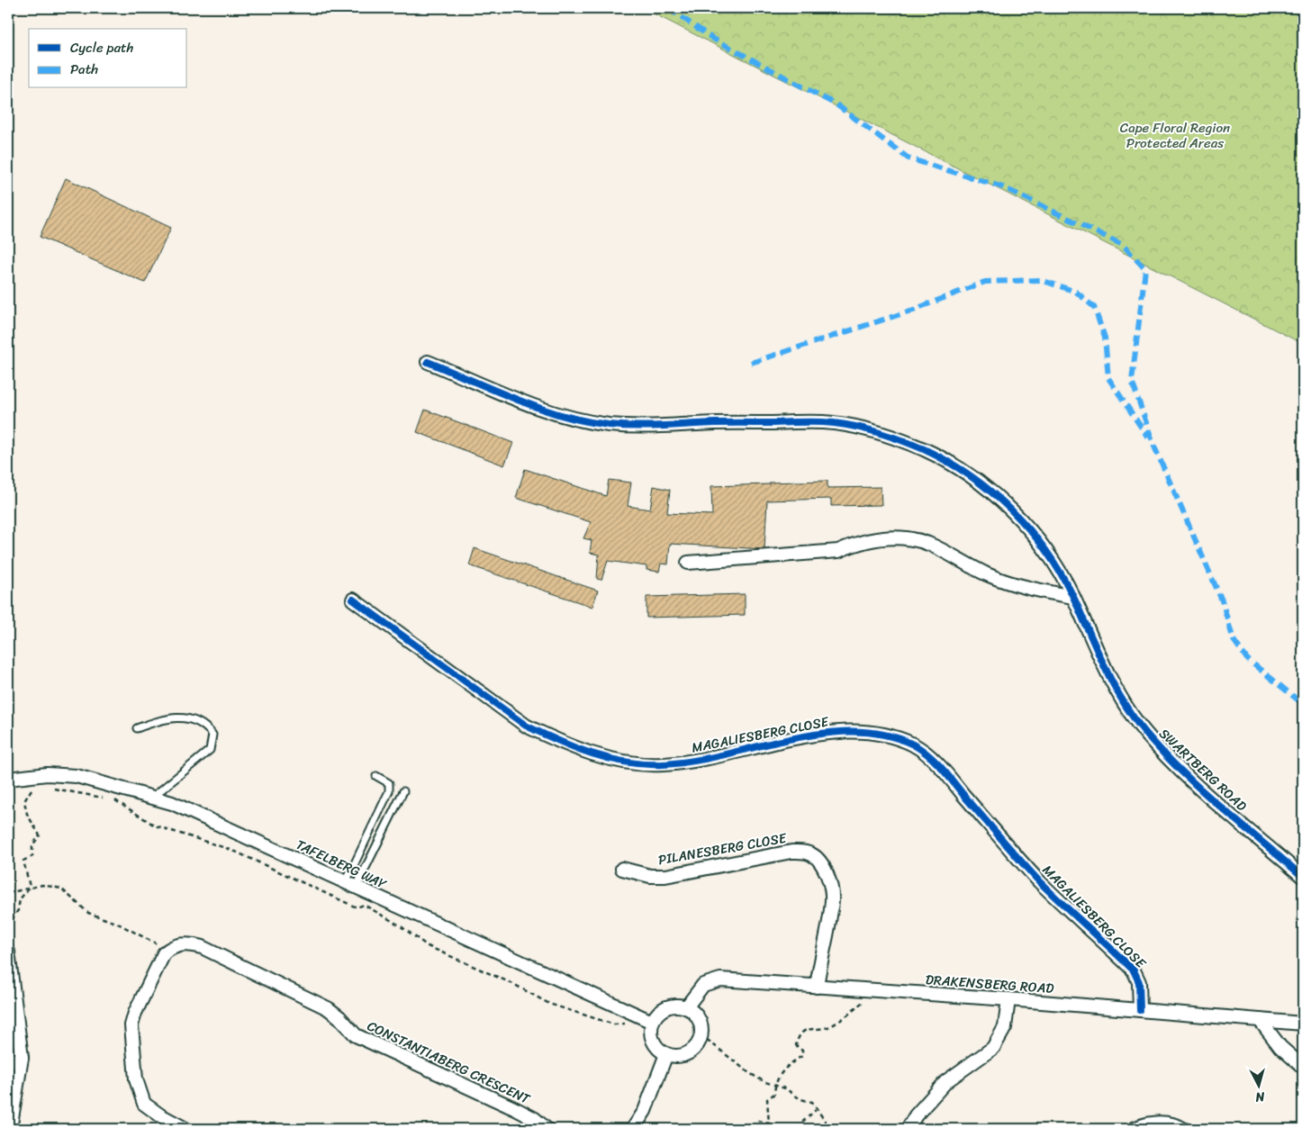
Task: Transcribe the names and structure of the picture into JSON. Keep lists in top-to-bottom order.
{
  "streets": {
    "street": [
      "MAGALIESBERG CLOSE",
      "SWARTBERG ROAD",
      "PILANESBERG CLOSE",
      "TAFELBERG WAY",
      "DRAKENSBERG ROAD",
      "CONSTANTIABERG CRESCENT"
    ]
  },
  "crossings": [
    ["MAGALIESBERG CLOSE", "DRAKENSBERG ROAD"],
    ["PILANESBERG CLOSE", "DRAKENSBERG ROAD"],
    ["TAFELBERG WAY", "DRAKENSBERG ROAD"]
  ],
  "parks": ["Cape Floral Region Protected Areas"],
  "legend": ["Cycle path", "Path"],
  "north": "bottom"
}
